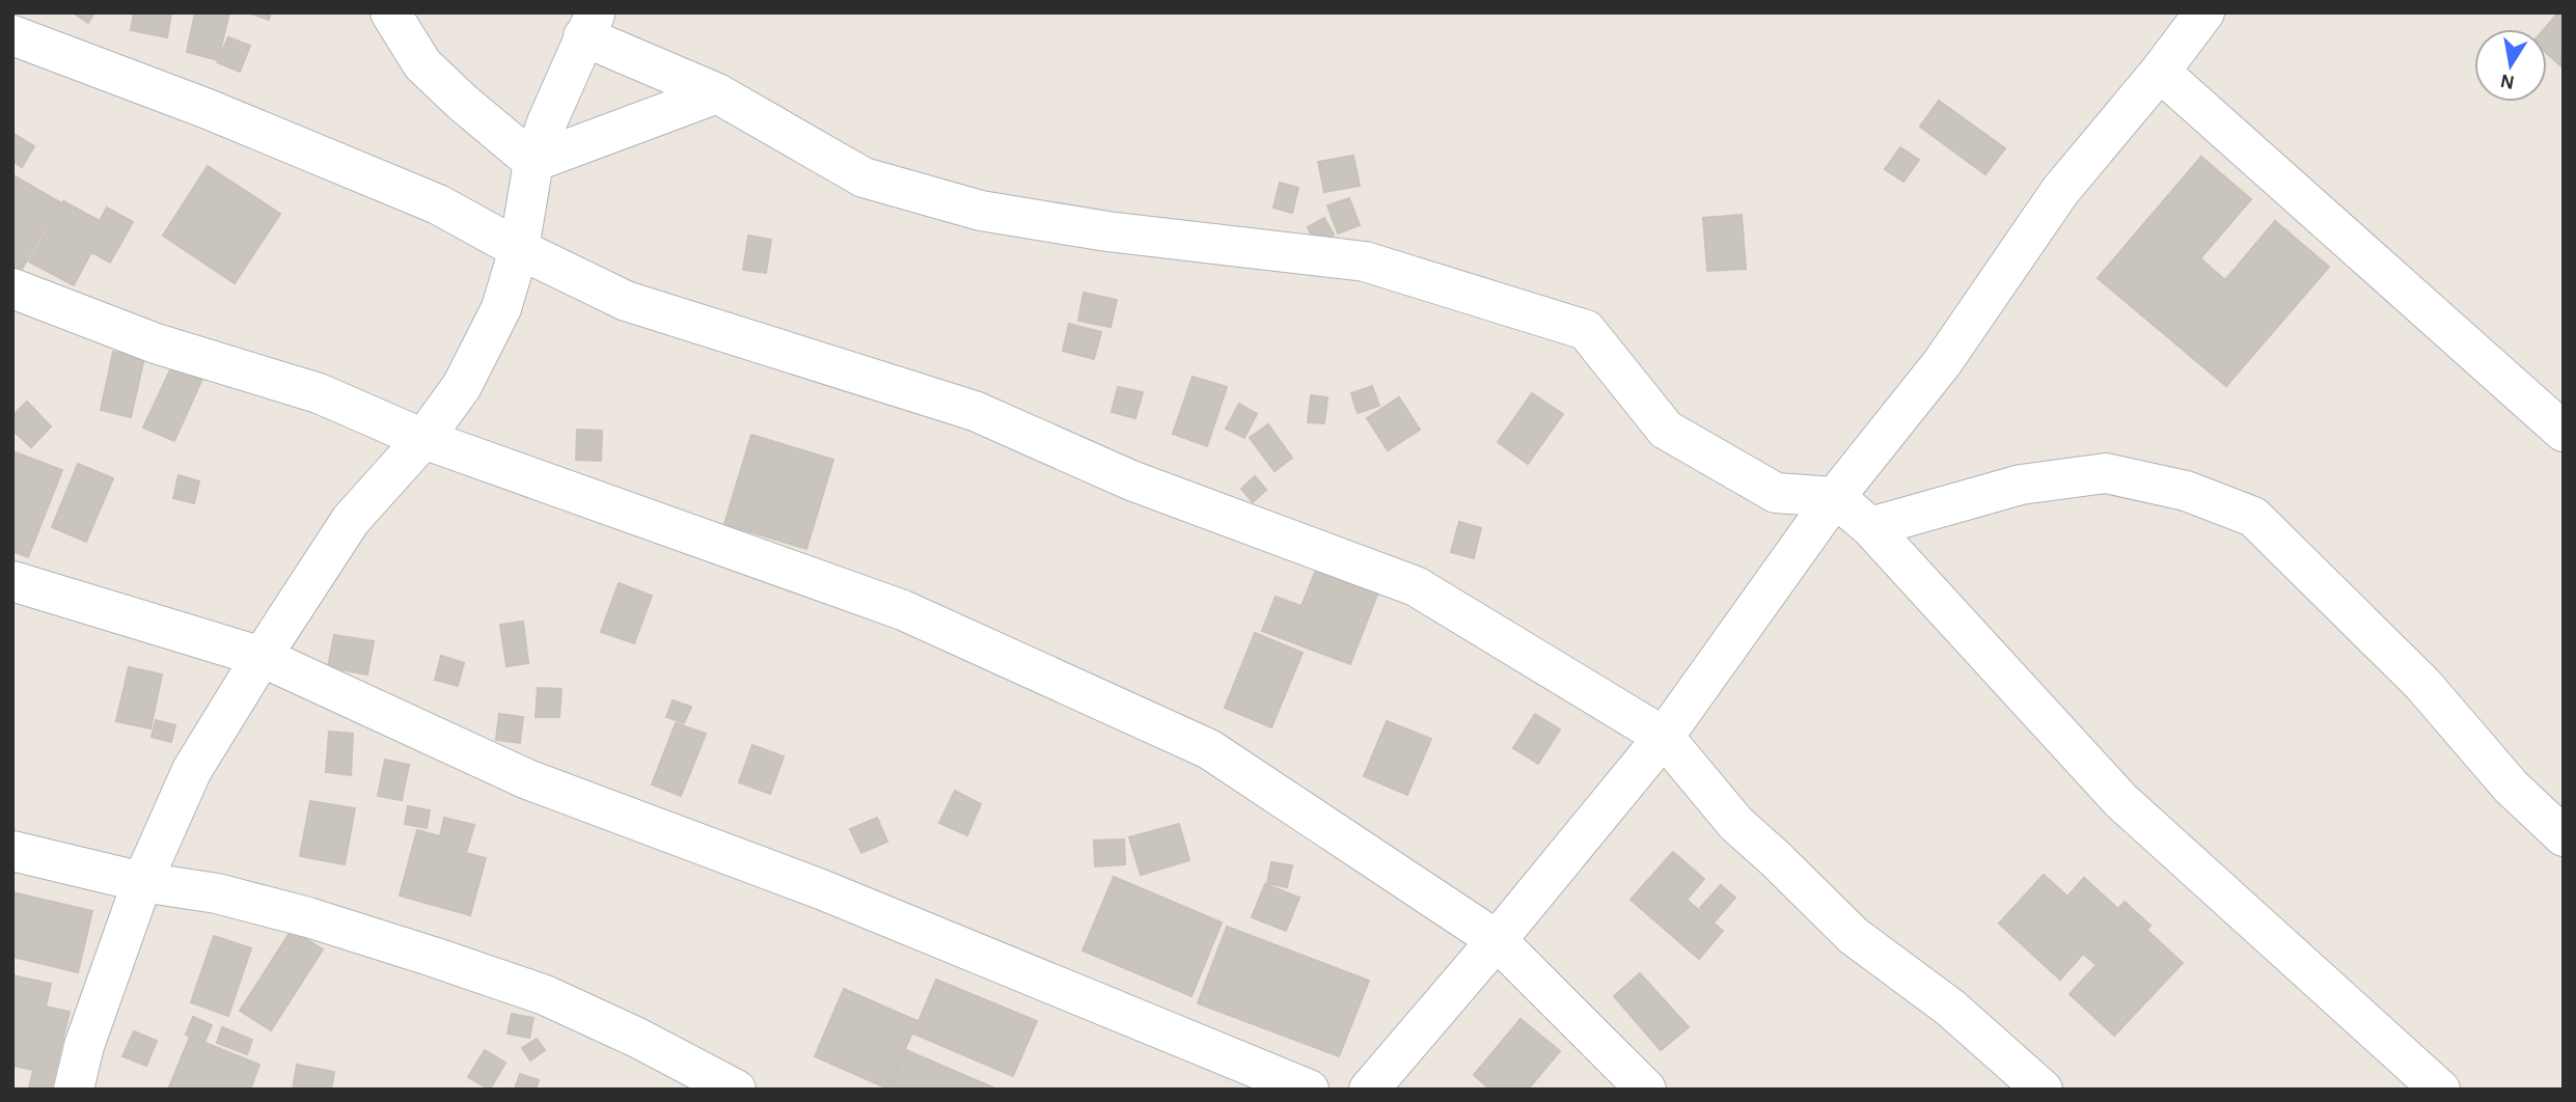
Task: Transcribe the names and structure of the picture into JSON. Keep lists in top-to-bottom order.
{
  "north": "bottom"
}
